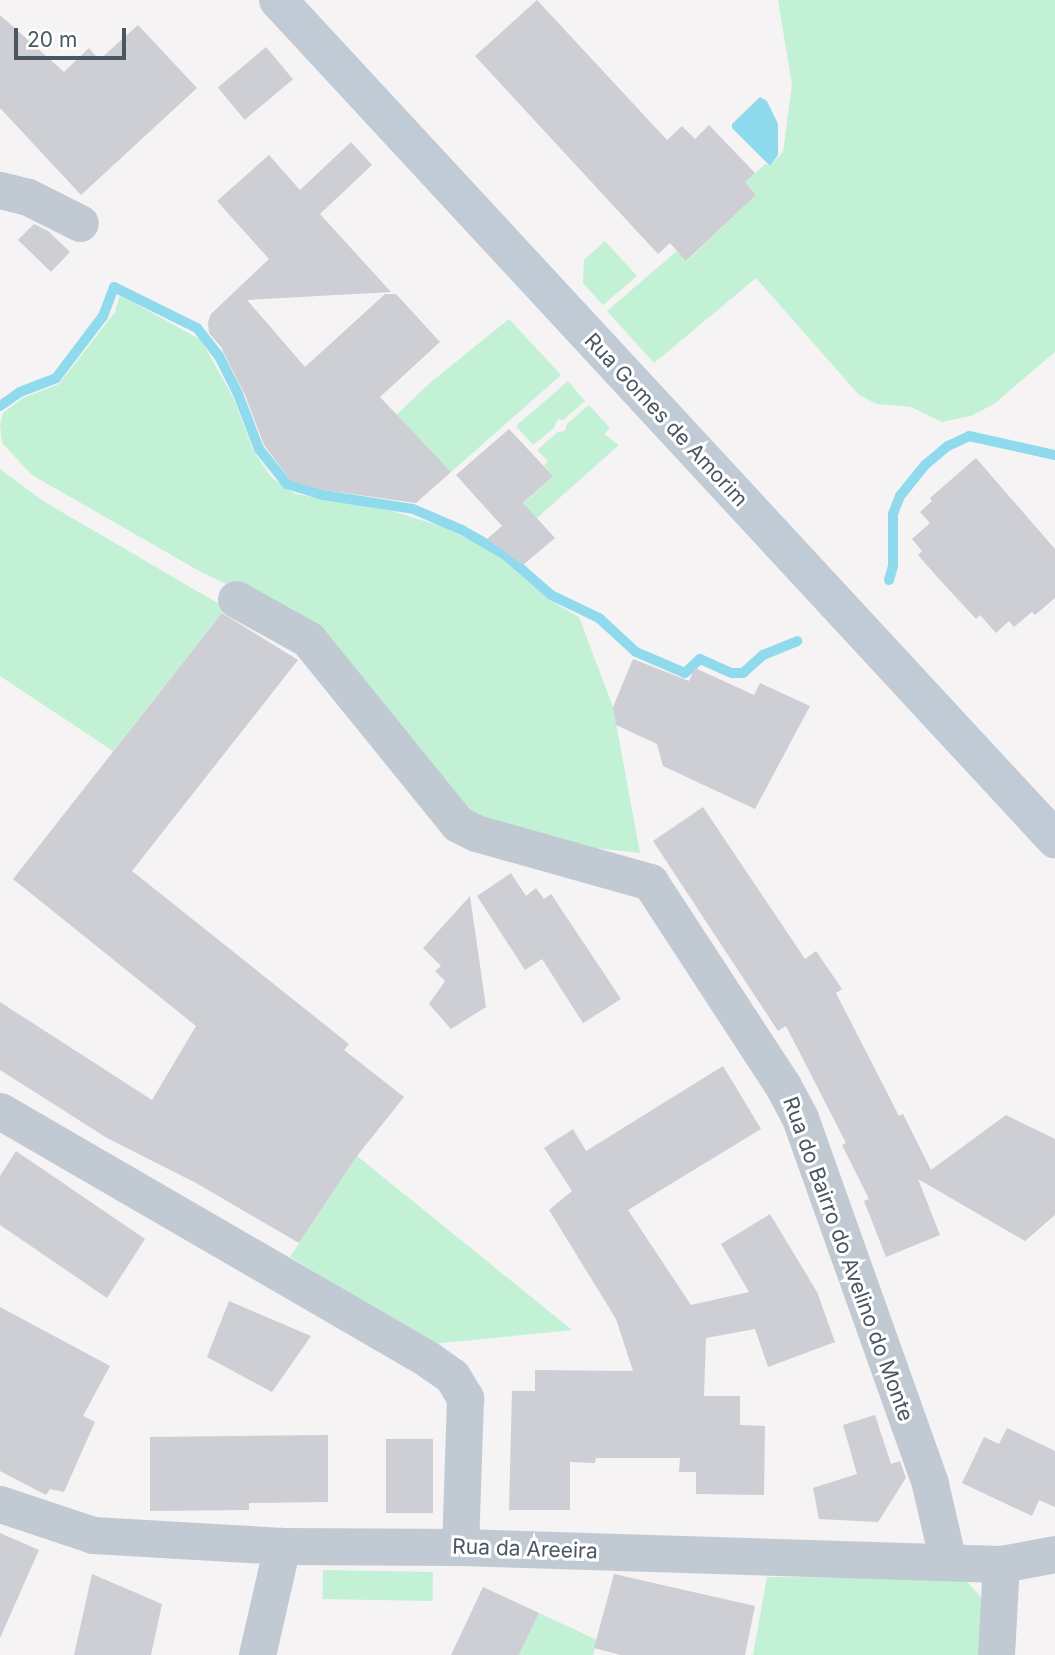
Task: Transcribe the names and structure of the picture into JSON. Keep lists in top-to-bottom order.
{
  "streets": {
    "main road": ["Rua Gomes de Amorim"],
    "street": ["Rua do Bairro do Avelino do Monte", "Rua da Areeira"]
  },
  "crossings": [
    ["Rua do Bairro do Avelino do Monte", "Rua da Areeira"]
  ],
  "scale_bar": "20 m"
}
